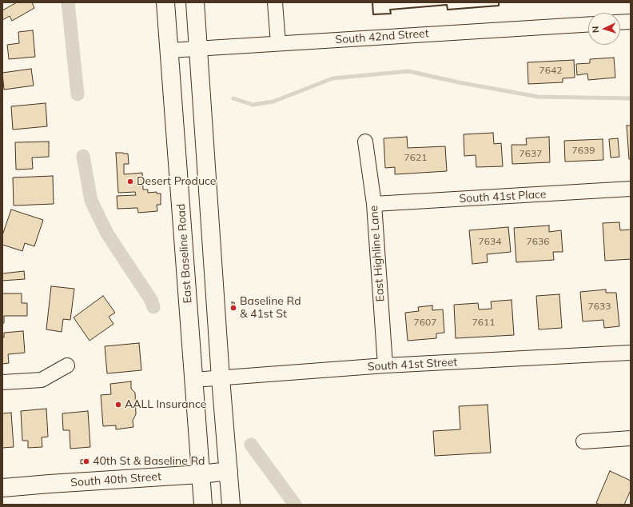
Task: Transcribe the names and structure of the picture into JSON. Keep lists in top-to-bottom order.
{
  "streets": {
    "main road": ["East Baseline Road", "South 40th Street"],
    "street": [
      "South 42nd Street",
      "South 41st Place",
      "East Highline Lane",
      "South 41st Street"
    ]
  },
  "crossings": [
    ["South 42nd Street", "East Baseline Road"],
    ["South 41st Place", "East Highline Lane"],
    ["East Baseline Road", "South 41st Street"],
    ["East Baseline Road", "South 40th Street"],
    ["East Highline Lane", "South 41st Street"]
  ],
  "places": [
    "Desert Produce",
    "Baseline Rd & 41st St",
    "AALL Insurance",
    "40th St & Baseline Rd"
  ],
  "house_numbers": [
    "7642",
    "7639",
    "7637",
    "7621",
    "7634",
    "7636",
    "7633",
    "7607",
    "7611"
  ],
  "north": "left"
}
